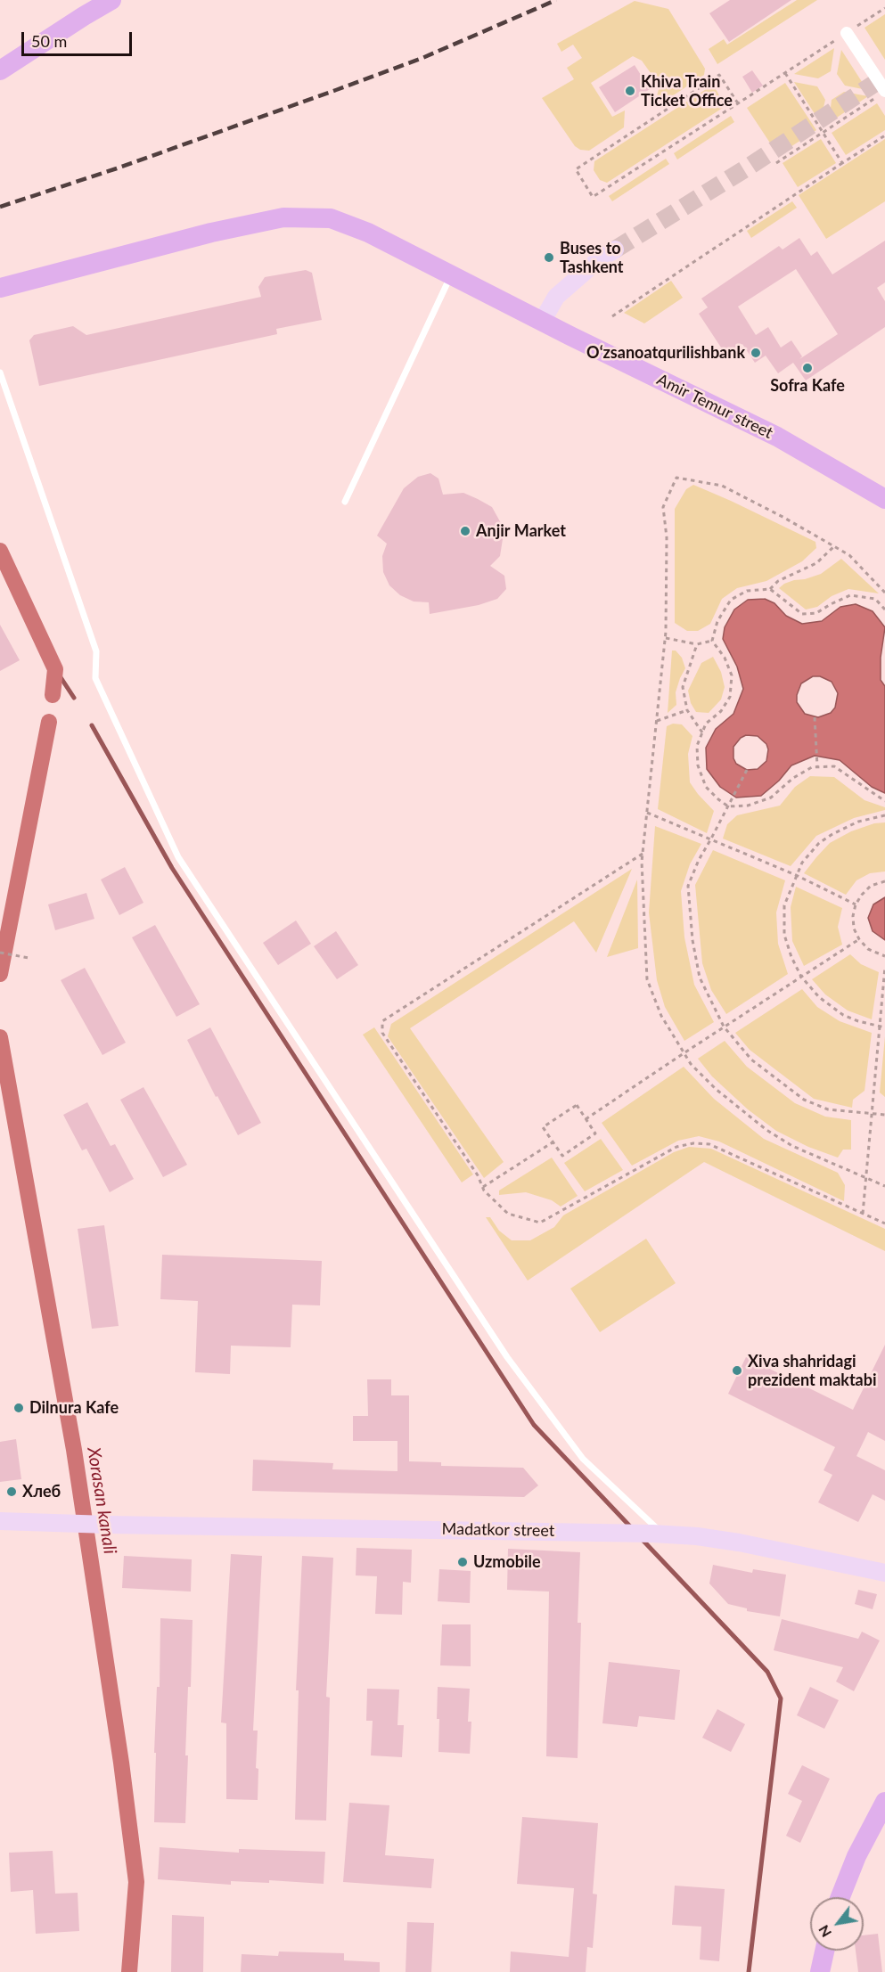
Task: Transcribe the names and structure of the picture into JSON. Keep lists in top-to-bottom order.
{
  "streets": {
    "main road": ["Amir Temur street"],
    "street": ["Madatkor street"]
  },
  "water": ["Xorasan kanali"],
  "places": [
    "Khiva Train Ticket Office",
    "Buses to Tashkent",
    "Oʻzsanoatqurilishbank",
    "Sofra Kafe",
    "Anjir Market",
    "Xiva shahridagi prezident maktabi",
    "Dilnura Kafe",
    "Хлеб",
    "Uzmobile"
  ],
  "scale_bar": "50 m",
  "north": "bottom left"
}
